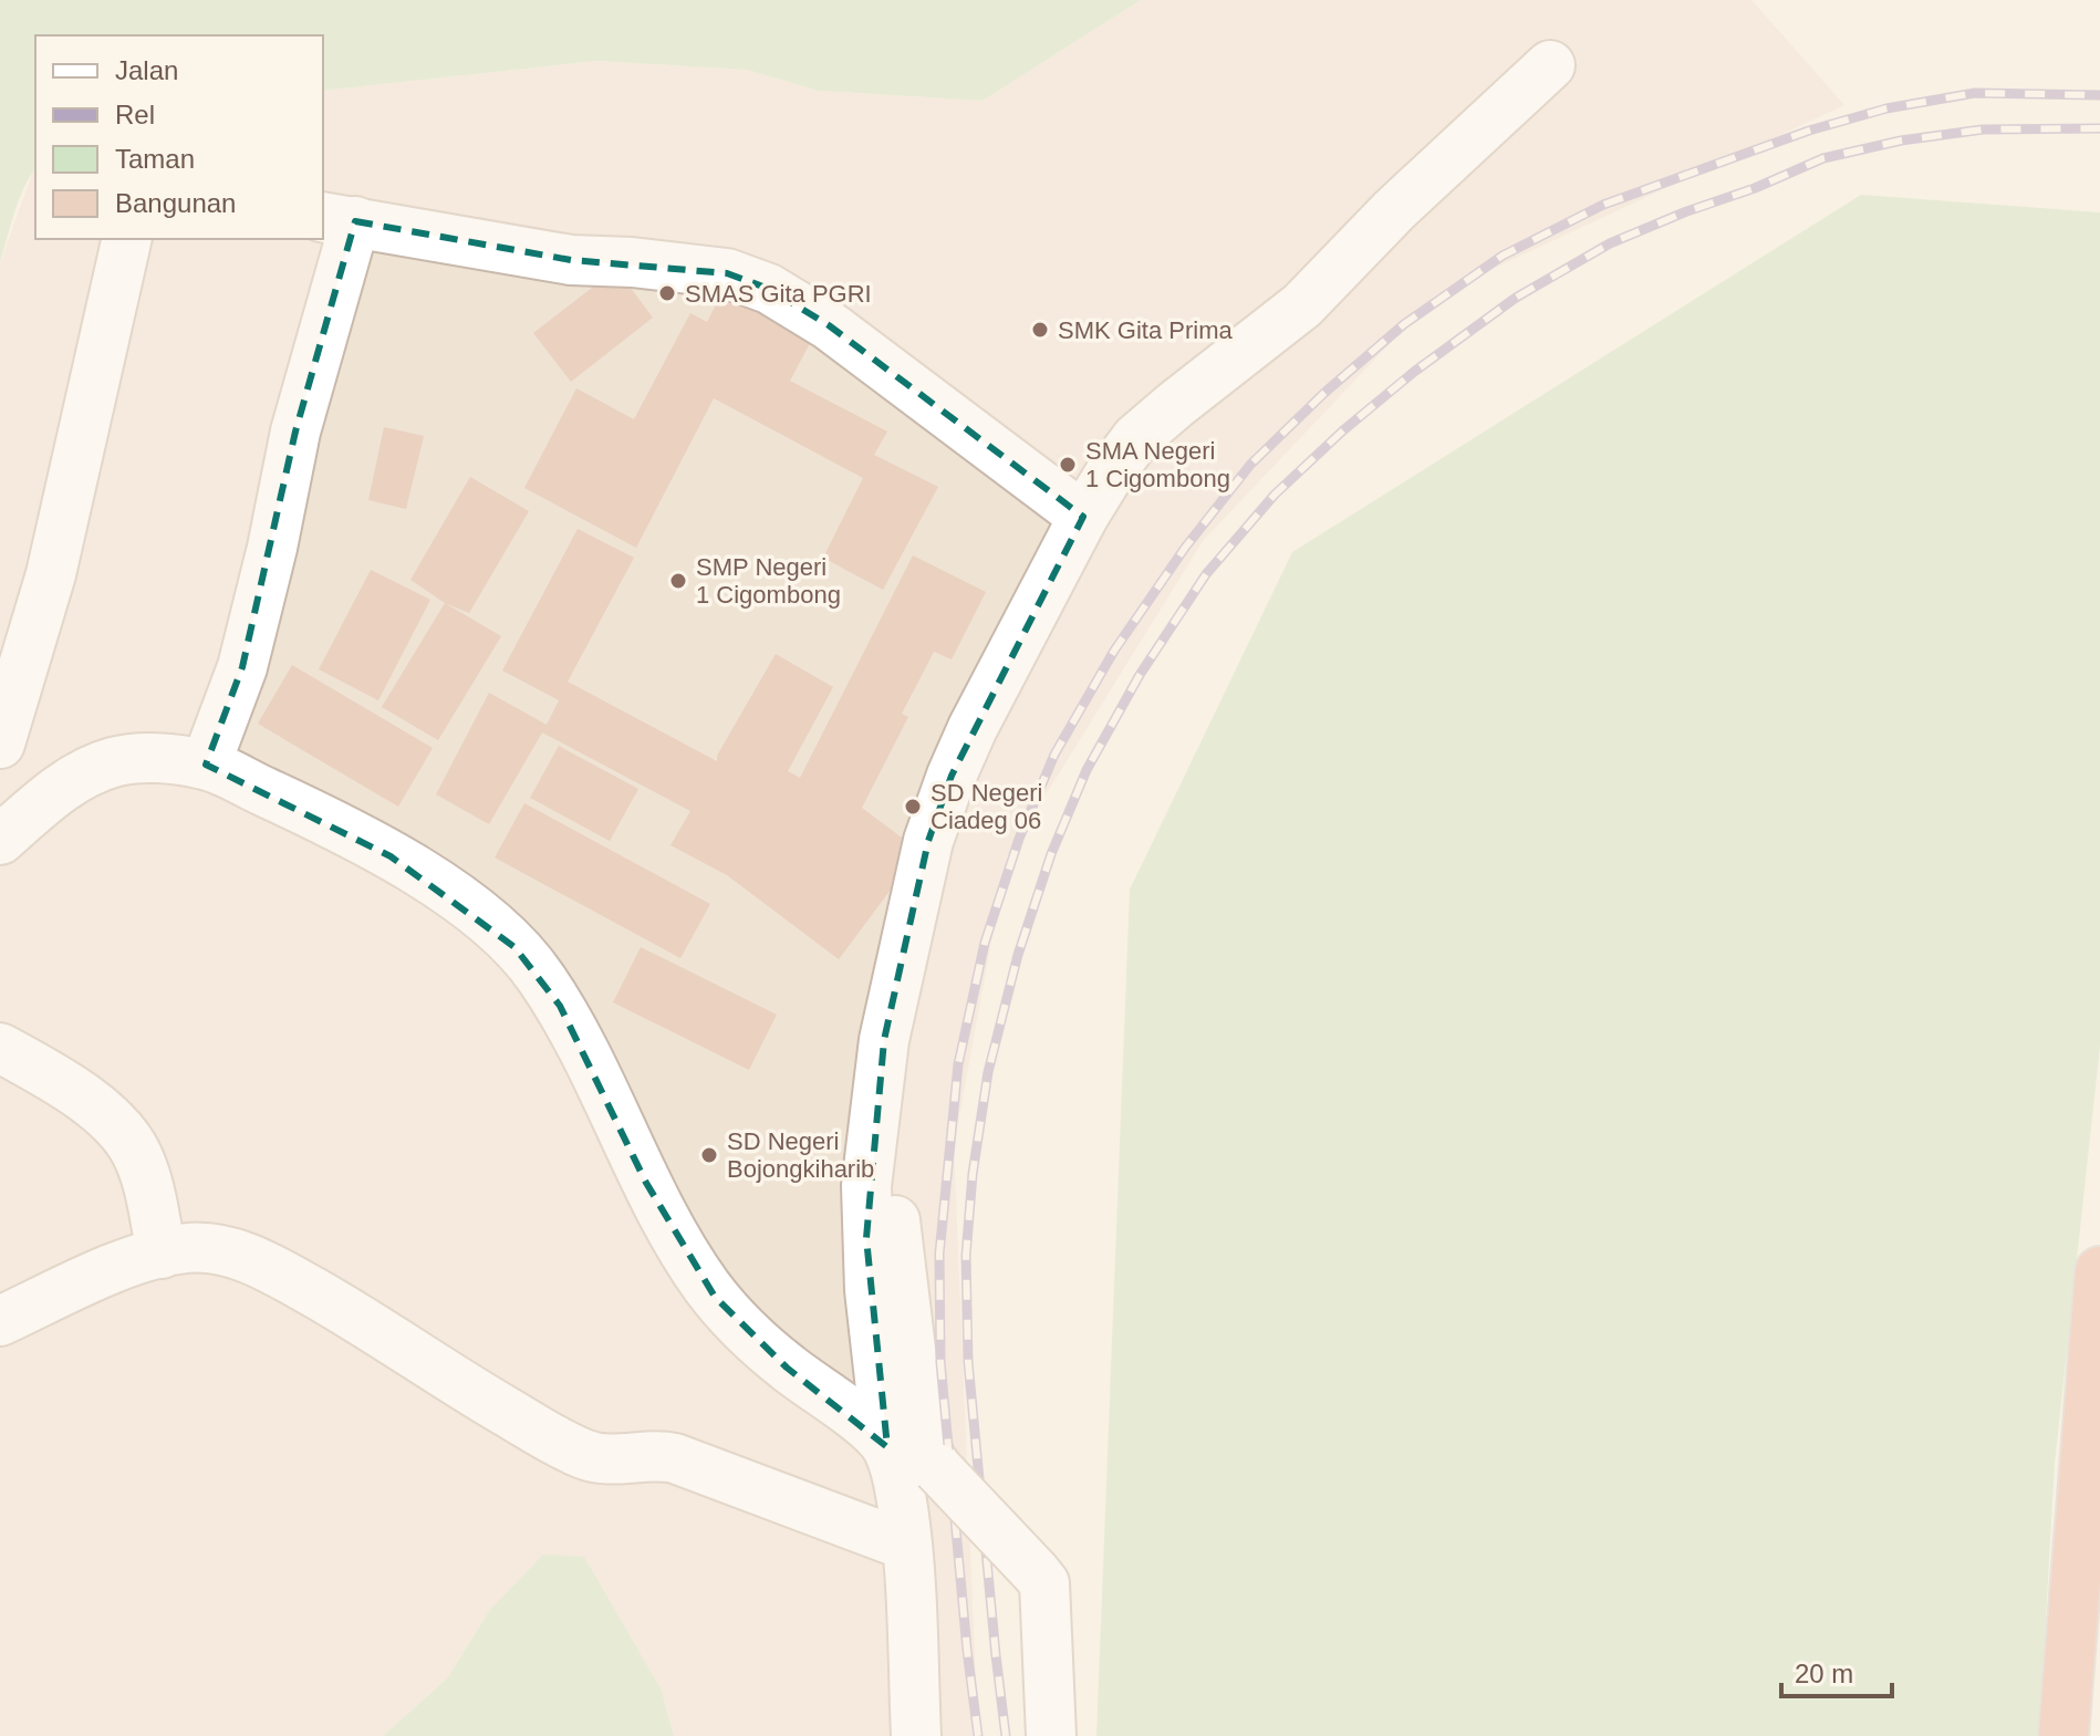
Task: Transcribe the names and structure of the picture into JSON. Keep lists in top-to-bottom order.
{
  "places": [
    "SMAS Gita PGRI",
    "SMK Gita Prima",
    "SMA Negeri 1 Cigombong",
    "SMP Negeri 1 Cigombong",
    "SD Negeri Ciadeg 06",
    "SD Negeri Bojongkiharib"
  ],
  "legend": [
    "Jalan",
    "Rel",
    "Taman",
    "Bangunan"
  ],
  "scale_bar": "20 m"
}
